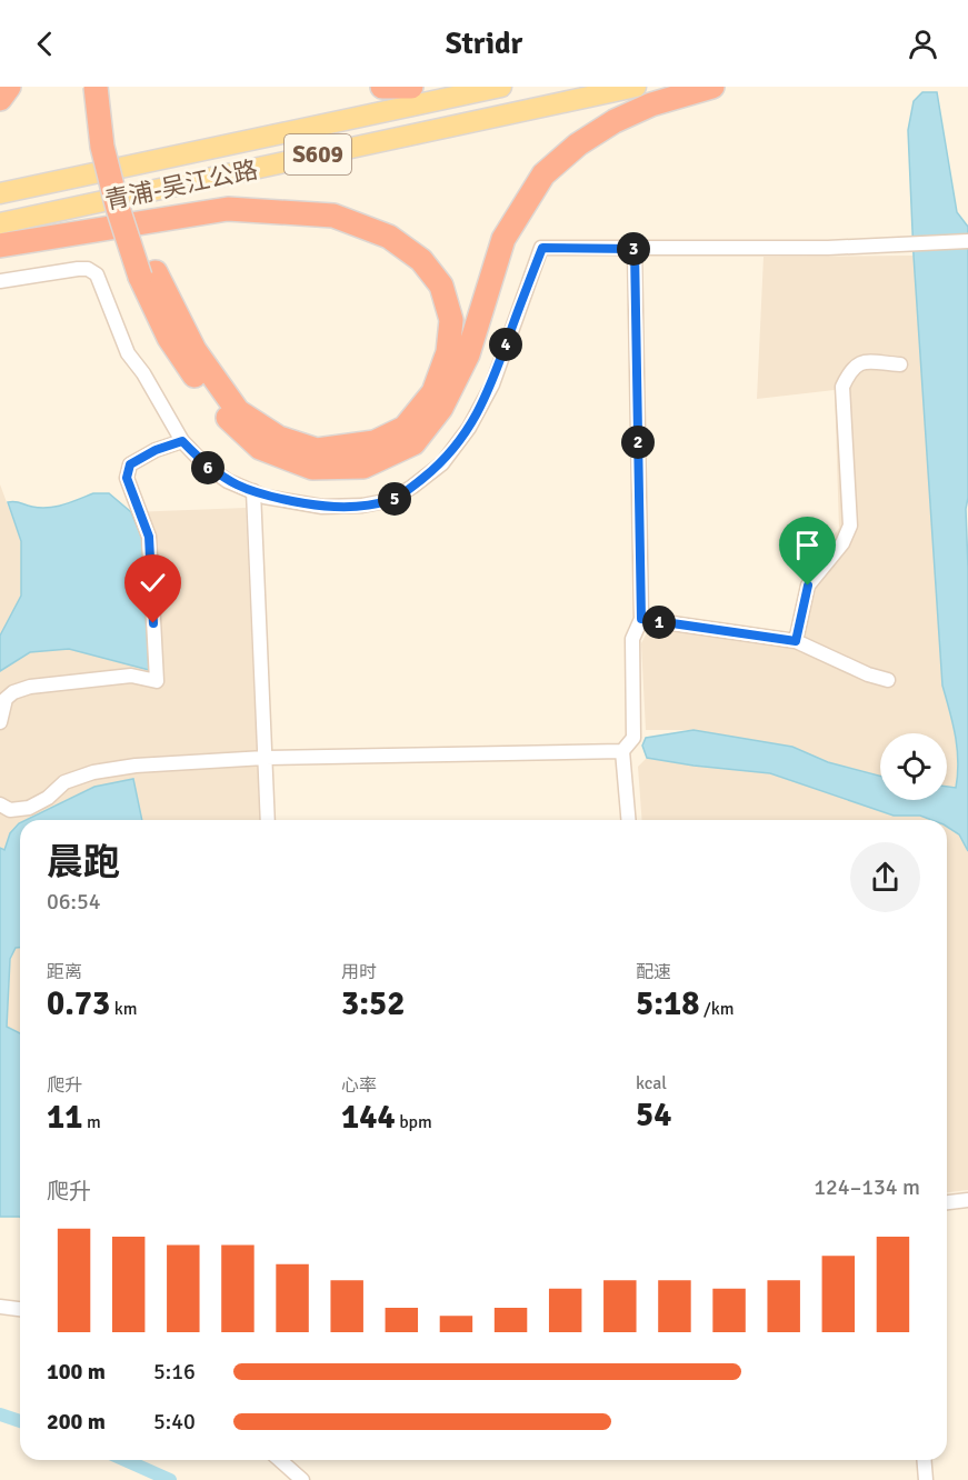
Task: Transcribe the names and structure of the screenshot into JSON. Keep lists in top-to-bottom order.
{
  "streets": {
    "main road": ["S609", "青浦-吴江公路"]
  },
  "page": {
    "header": "Stridr",
    "pins": [
      "3",
      "4",
      "2",
      "6",
      "5",
      "1"
    ],
    "heading": ["晨跑", "06:54"],
    "stats": [
      ["距离", "0.73 km"],
      ["用时", "3:52"],
      ["配速", "5:18 /km"],
      ["爬升", "11 m"],
      ["心率", "144 bpm"],
      ["kcal", "54"]
    ],
    "chart": ["爬升", "124–134 m"],
    "list": [
      {
        "name": "100 m",
        "note": "5:16"
      },
      {
        "name": "200 m",
        "note": "5:40"
      }
    ]
  }
}
